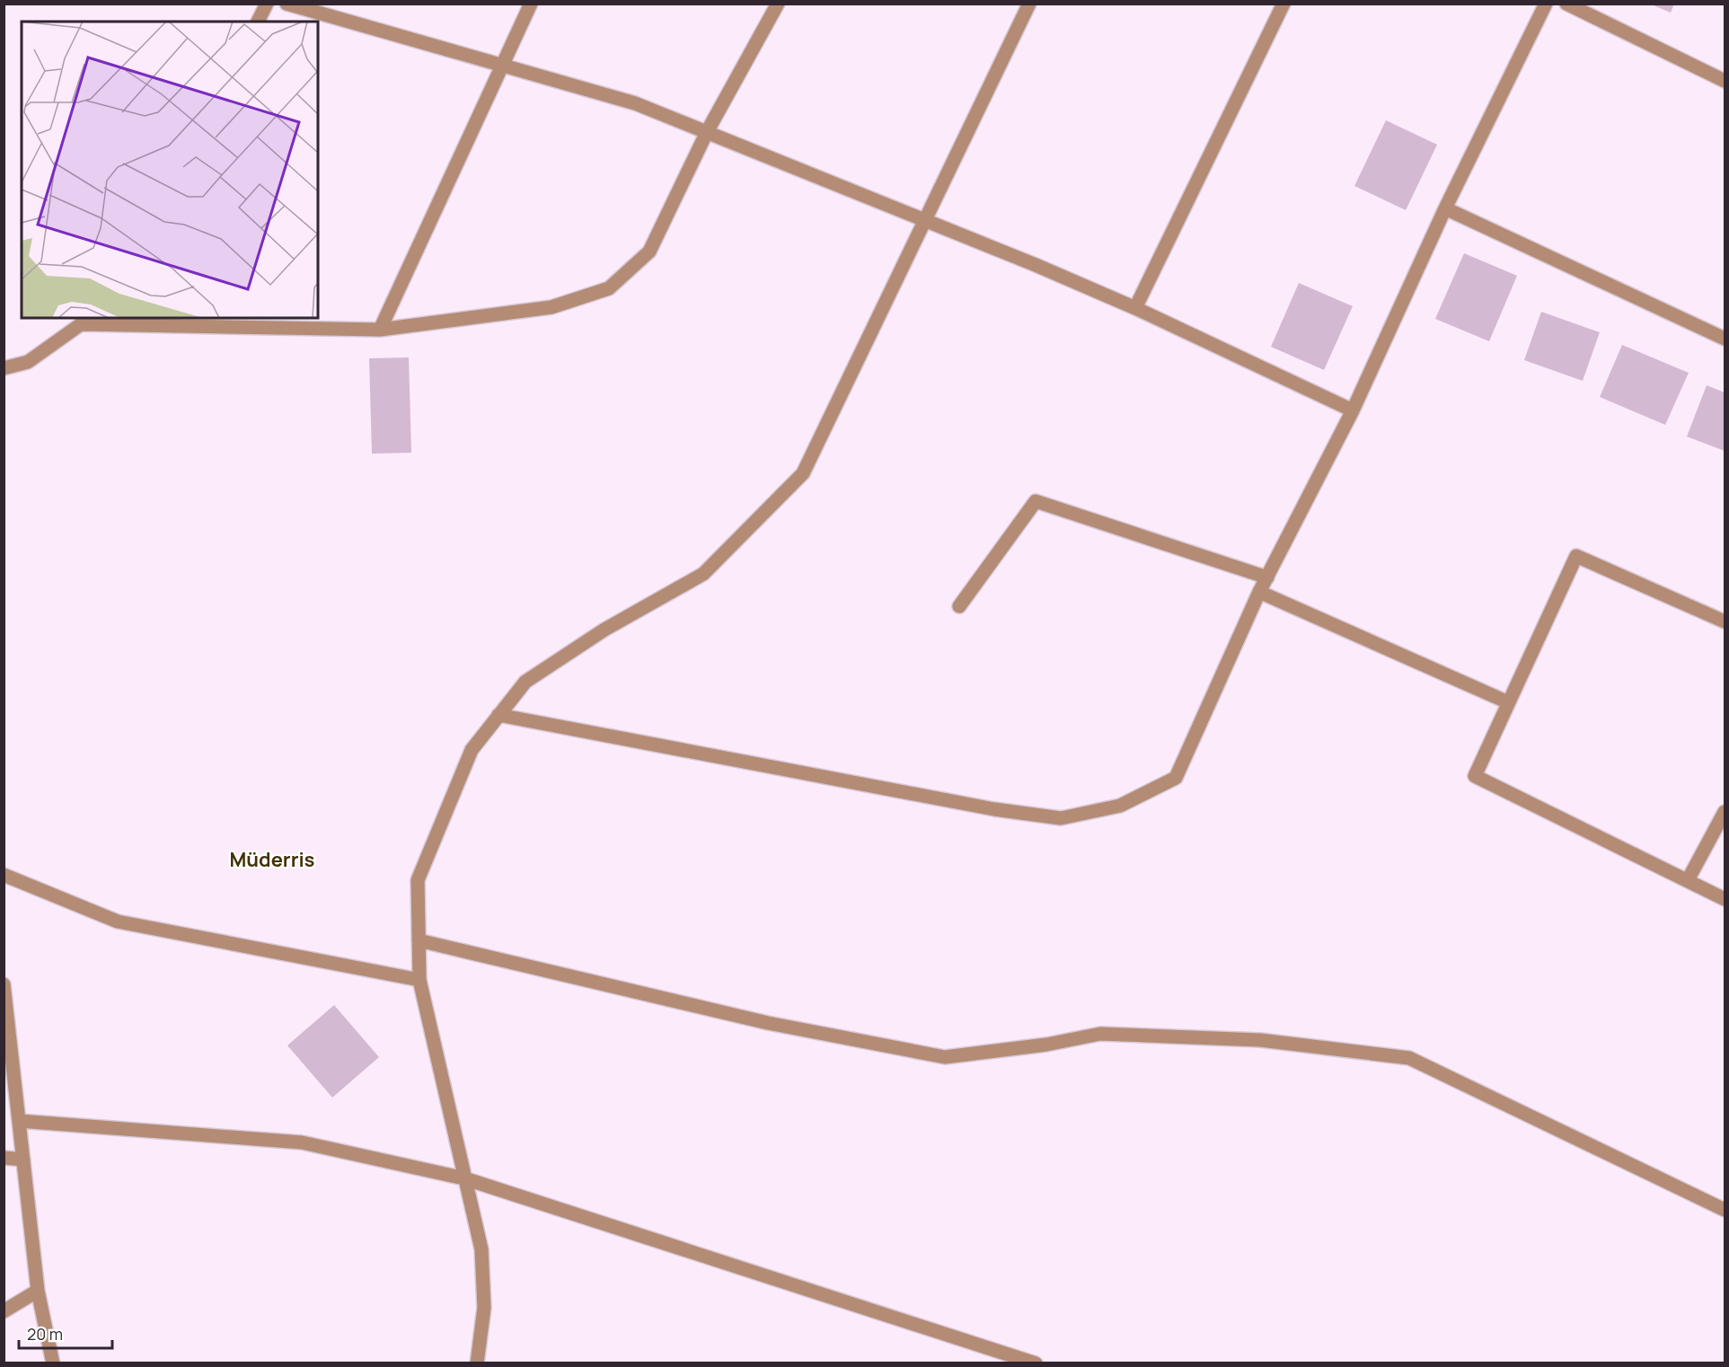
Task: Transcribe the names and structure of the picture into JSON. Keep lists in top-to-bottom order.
{
  "districts": ["Müderris"],
  "scale_bar": "20 m"
}
